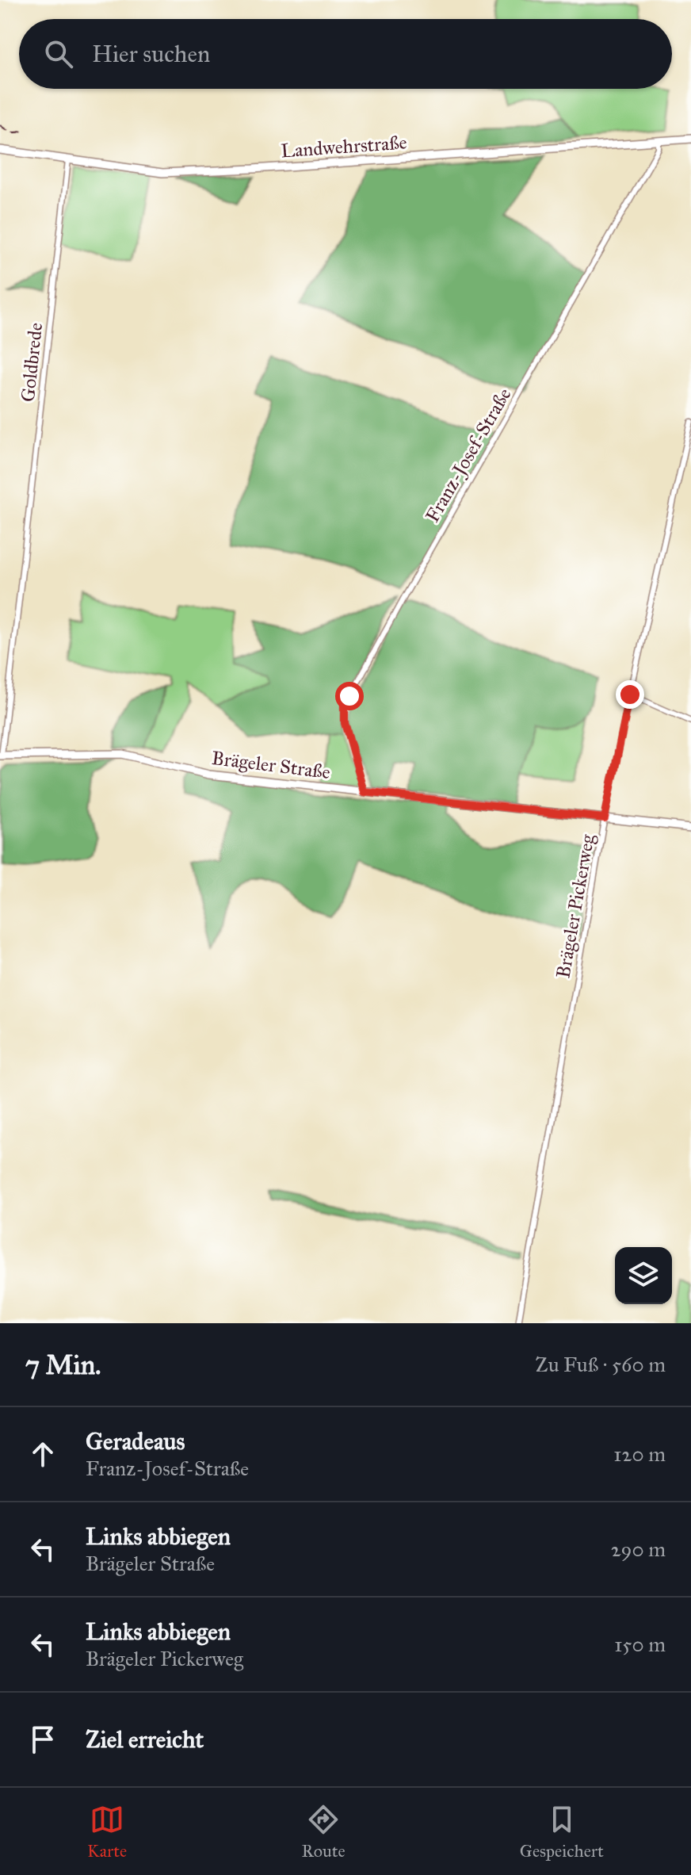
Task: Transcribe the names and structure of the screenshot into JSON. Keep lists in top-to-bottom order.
{
  "streets": {
    "street": [
      "Landwehrstraße",
      "Goldbrede",
      "Franz-Josef-Straße",
      "Brägeler Straße",
      "Brägeler Pickerweg"
    ]
  },
  "crossings": [
    ["Landwehrstraße", "Goldbrede"],
    ["Landwehrstraße", "Franz-Josef-Straße"],
    ["Goldbrede", "Brägeler Straße"],
    ["Franz-Josef-Straße", "Brägeler Straße"],
    ["Brägeler Straße", "Brägeler Pickerweg"]
  ],
  "page": {
    "search": "Hier suchen",
    "heading": ["7 Min.", "Zu Fuß · 560 m"],
    "list": [
      ["Geradeaus", "Franz-Josef-Straße", "120 m"],
      ["Links abbiegen", "Brägeler Straße", "290 m"],
      ["Links abbiegen", "Brägeler Pickerweg", "150 m"],
      "Ziel erreicht"
    ],
    "nav": ["Karte", "Route", "Gespeichert"]
  }
}
